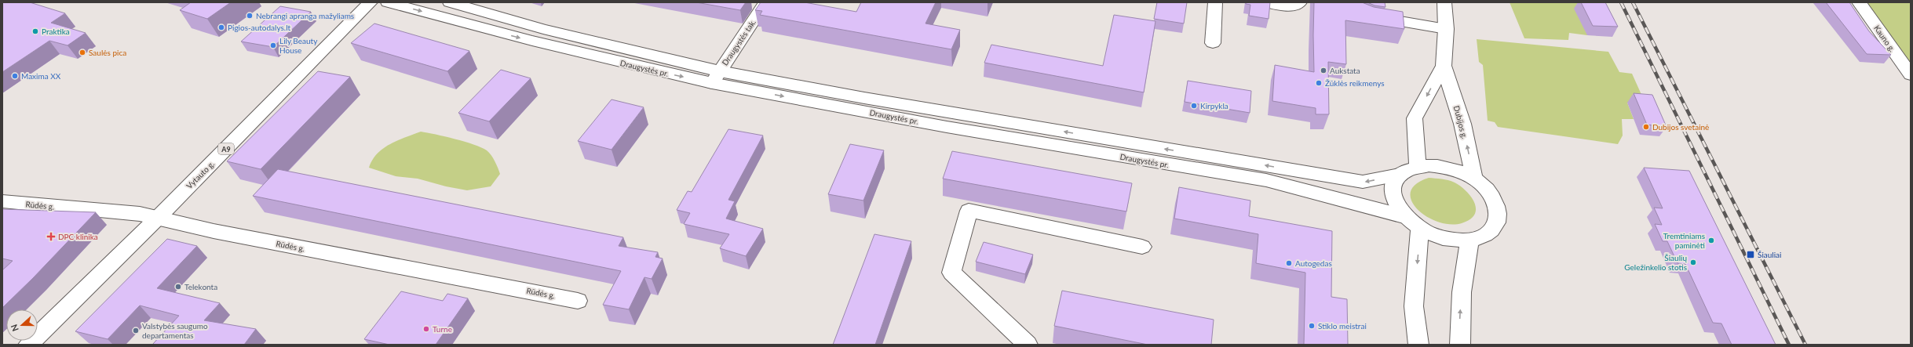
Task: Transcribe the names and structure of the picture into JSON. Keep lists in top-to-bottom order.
{
  "streets": {
    "main road": [
      "Kauno g.",
      "Draugystės tak.",
      "Draugystės pr.",
      "Dubijos g.",
      "A9",
      "Vytauto g.",
      "Rūdės g."
    ]
  },
  "crossings": [
    ["Draugystės tak.", "Draugystės pr."],
    ["Draugystės pr.", "Dubijos g."],
    ["Vytauto g.", "Rūdės g."]
  ],
  "places": {
    "other": [
      "Nebrangi apranga mažyliams",
      "Pigios-autodalys.lt",
      "Praktika",
      "Lily Beauty House",
      "Saulės pica",
      "Aukstata",
      "Maxima XX",
      "Žūklės reikmenys",
      "Kirpykla",
      "Dubijos svetainė",
      "Tremtiniams paminėti",
      "Šiaulių Geležinkelio stotis",
      "Autogedas",
      "Telekonta",
      "Stiklo meistrai",
      "Turne",
      "Valstybės saugumo departamentas"
    ],
    "health": ["DPC klinika"],
    "transit": ["Šiauliai"]
  },
  "north": "left"
}
